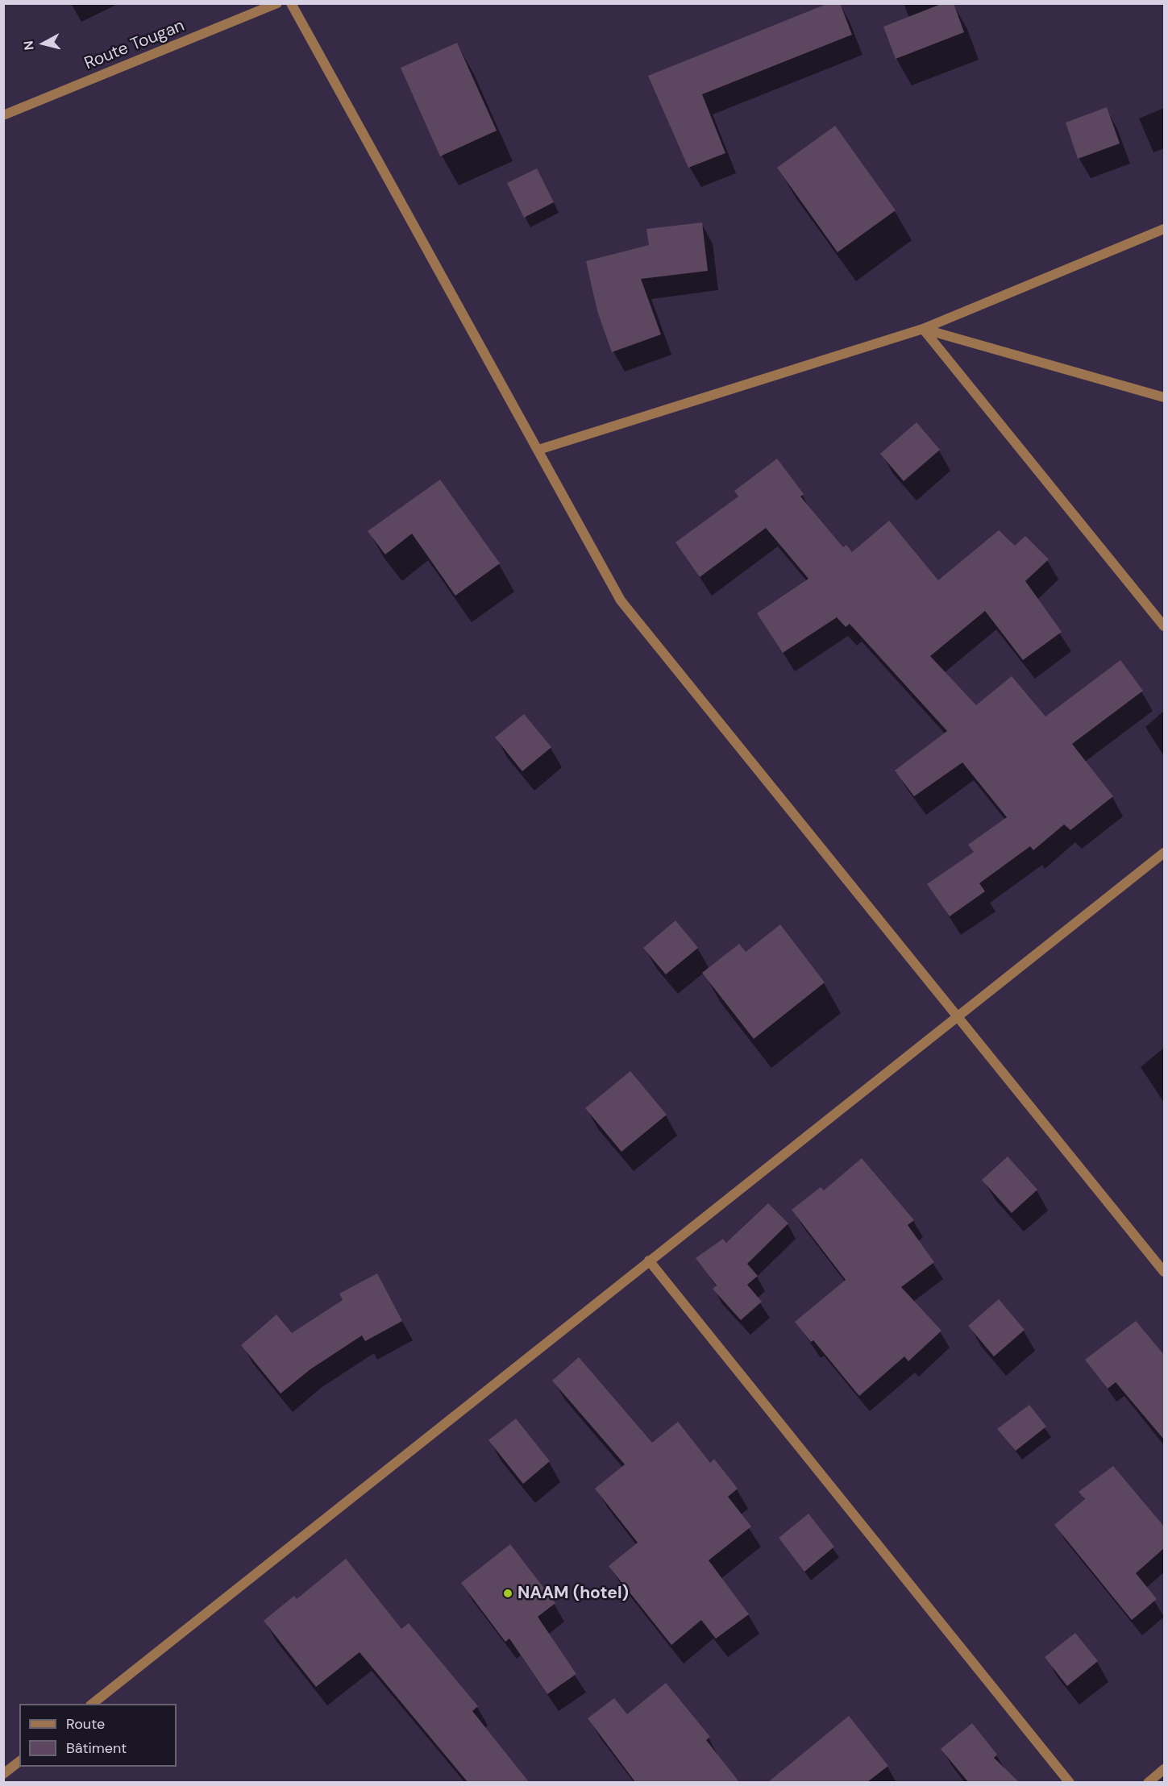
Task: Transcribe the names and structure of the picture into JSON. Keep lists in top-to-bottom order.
{
  "streets": {
    "street": ["Route Tougan"]
  },
  "places": ["NAAM (hotel)"],
  "legend": ["Route", "Bâtiment"],
  "north": "left"
}
